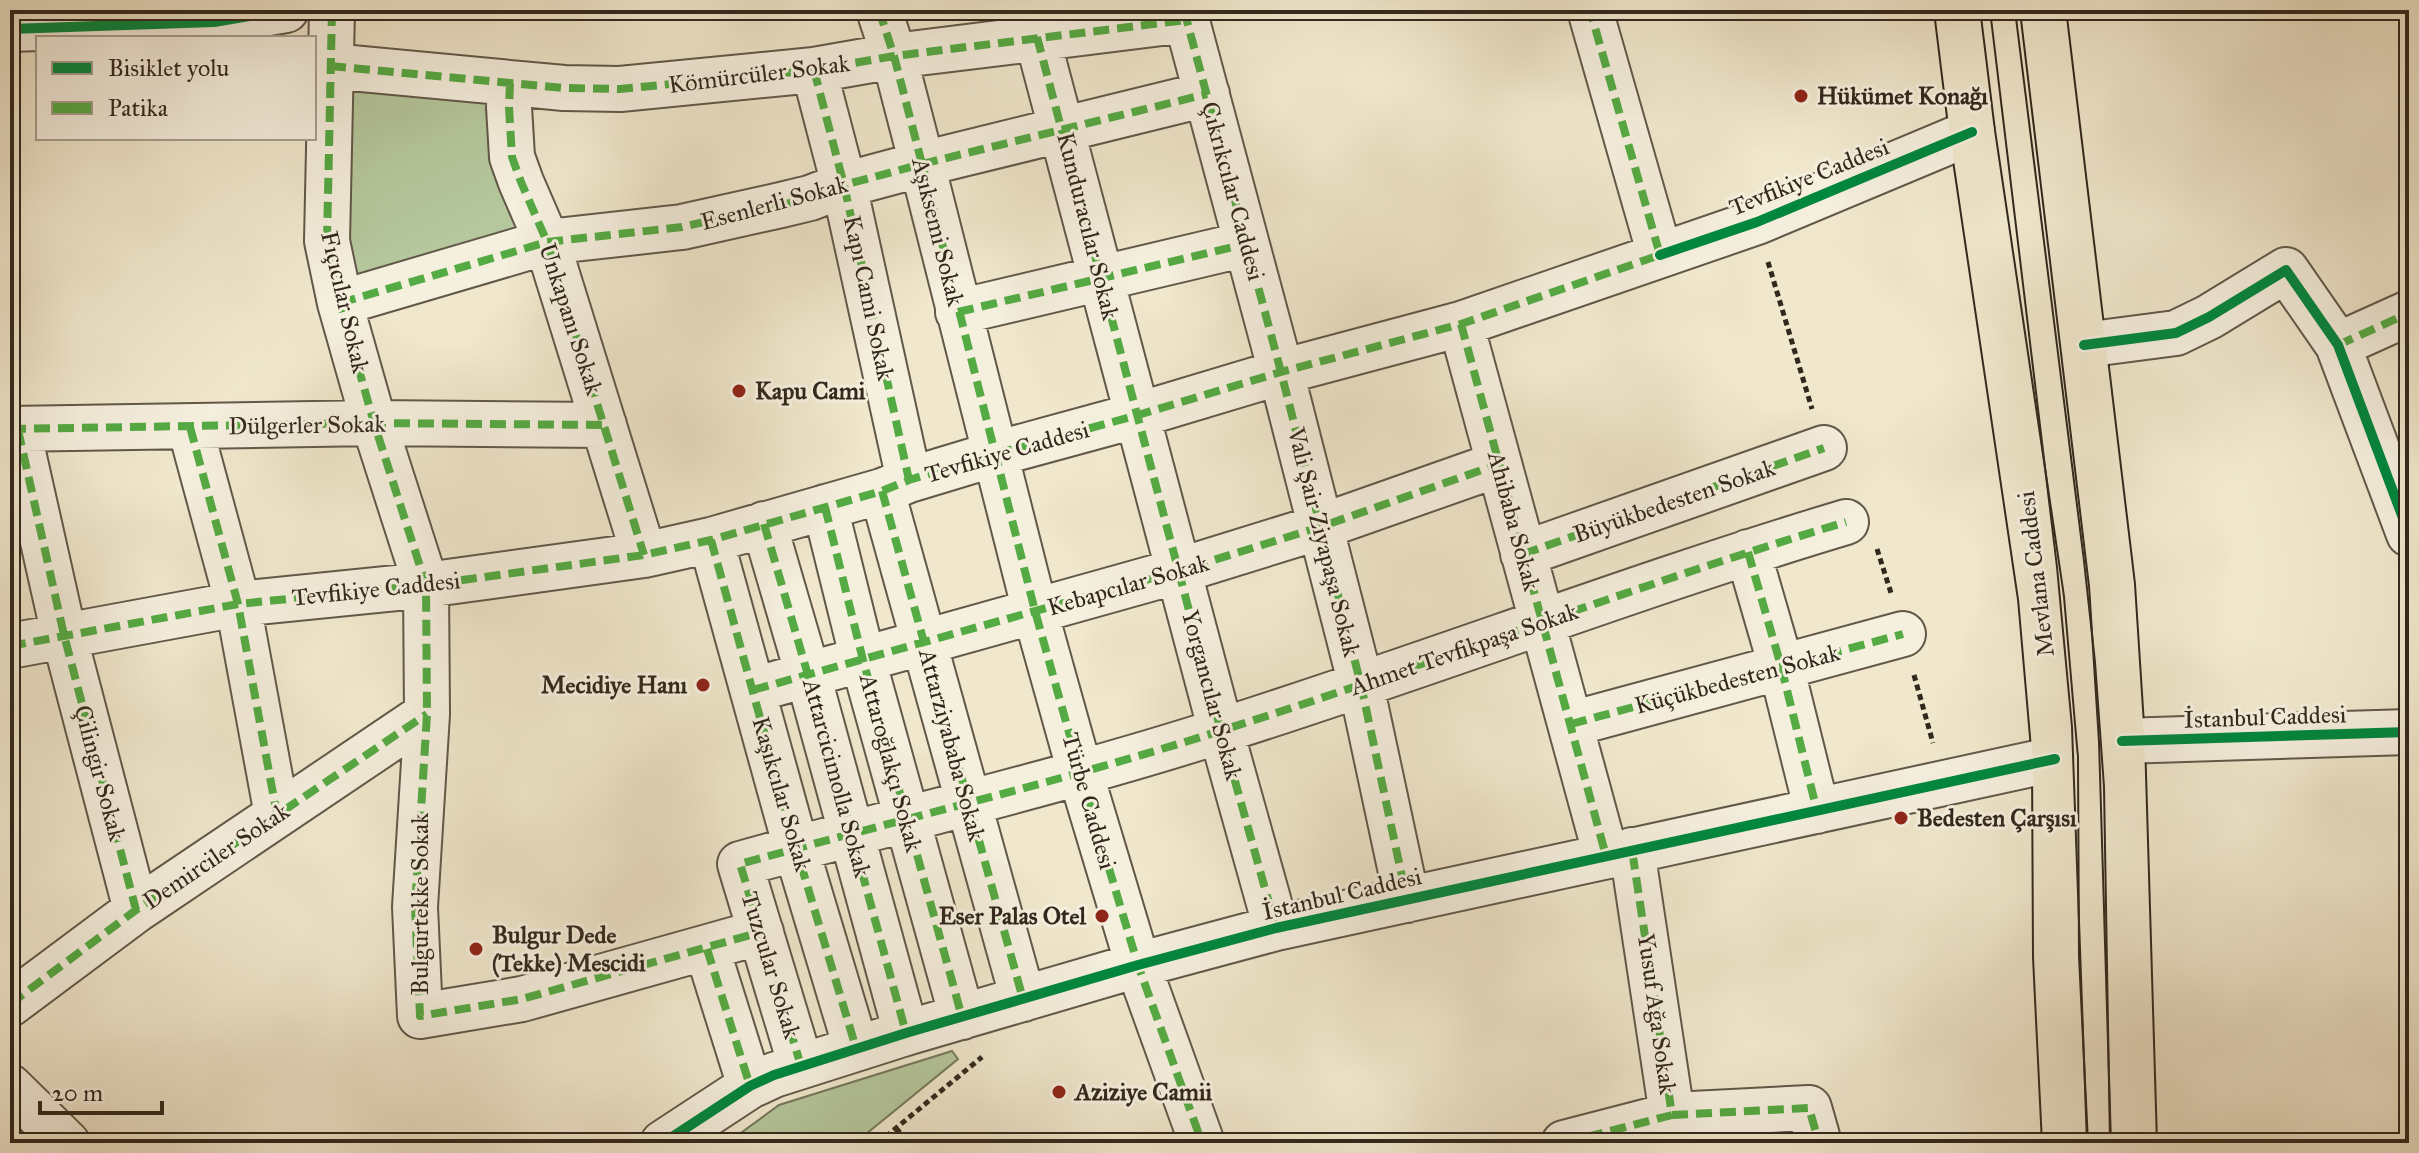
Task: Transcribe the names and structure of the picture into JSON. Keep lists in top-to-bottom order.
{
  "streets": {
    "main road": ["Mevlana Caddesi"],
    "street": [
      "Kömürcüler Sokak",
      "Tevfikiye Caddesi",
      "Çıkrıkcılar Caddesi",
      "Esenlerli Sokak",
      "Kunduracılar Sokak",
      "Aşıksemi Sokak",
      "Kapı Cami Sokak",
      "Fıçıcılar Sokak",
      "Unkapanı Sokak",
      "Dülgerler Sokak",
      "Büyükbedesten Sokak",
      "Ahibaba Sokak",
      "Vali Şair Ziyapaşa Sokak",
      "Kebapcılar Sokak",
      "Ahmet Tevfikpaşa Sokak",
      "Küçükbedesten Sokak",
      "Yorgancılar Sokak",
      "İstanbul Caddesi",
      "Attarziyababa Sokak",
      "Attaroğlakçı Sokak",
      "Çilingir Sokak",
      "Attarcicimolla Sokak",
      "Kaşıkcılar Sokak",
      "Türbe Caddesi",
      "Demirciler Sokak",
      "Bulgurtekke Sokak",
      "Tuzcular Sokak",
      "Yusuf Ağa Sokak"
    ]
  },
  "crossings": [
    ["Kömürcüler Sokak", "Çıkrıkcılar Caddesi"],
    ["Kömürcüler Sokak", "Kunduracılar Sokak"],
    ["Kömürcüler Sokak", "Aşıksemi Sokak"],
    ["Kömürcüler Sokak", "Kapı Cami Sokak"],
    ["Kömürcüler Sokak", "Fıçıcılar Sokak"],
    ["Kömürcüler Sokak", "Unkapanı Sokak"],
    ["Tevfikiye Caddesi", "Çıkrıkcılar Caddesi"],
    ["Tevfikiye Caddesi", "Kunduracılar Sokak"],
    ["Tevfikiye Caddesi", "Aşıksemi Sokak"],
    ["Tevfikiye Caddesi", "Kapı Cami Sokak"],
    ["Tevfikiye Caddesi", "Fıçıcılar Sokak"],
    ["Tevfikiye Caddesi", "Unkapanı Sokak"],
    ["Tevfikiye Caddesi", "Ahibaba Sokak"],
    ["Tevfikiye Caddesi", "Vali Şair Ziyapaşa Sokak"],
    ["Tevfikiye Caddesi", "Mevlana Caddesi"],
    ["Tevfikiye Caddesi", "Yorgancılar Sokak"],
    ["Tevfikiye Caddesi", "Attarziyababa Sokak"],
    ["Tevfikiye Caddesi", "Attaroğlakçı Sokak"],
    ["Tevfikiye Caddesi", "Çilingir Sokak"],
    ["Tevfikiye Caddesi", "Attarcicimolla Sokak"],
    ["Tevfikiye Caddesi", "Kaşıkcılar Sokak"],
    ["Tevfikiye Caddesi", "Türbe Caddesi"],
    ["Tevfikiye Caddesi", "Bulgurtekke Sokak"],
    ["Çıkrıkcılar Caddesi", "Esenlerli Sokak"],
    ["Çıkrıkcılar Caddesi", "Vali Şair Ziyapaşa Sokak"],
    ["Esenlerli Sokak", "Kunduracılar Sokak"],
    ["Esenlerli Sokak", "Aşıksemi Sokak"],
    ["Esenlerli Sokak", "Kapı Cami Sokak"],
    ["Esenlerli Sokak", "Fıçıcılar Sokak"],
    ["Esenlerli Sokak", "Unkapanı Sokak"],
    ["Kunduracılar Sokak", "Yorgancılar Sokak"],
    ["Aşıksemi Sokak", "Türbe Caddesi"],
    ["Kapı Cami Sokak", "Attarziyababa Sokak"],
    ["Fıçıcılar Sokak", "Dülgerler Sokak"],
    ["Fıçıcılar Sokak", "Bulgurtekke Sokak"],
    ["Unkapanı Sokak", "Dülgerler Sokak"],
    ["Dülgerler Sokak", "Çilingir Sokak"],
    ["Büyükbedesten Sokak", "Ahibaba Sokak"],
    ["Ahibaba Sokak", "Kebapcılar Sokak"],
    ["Ahibaba Sokak", "Ahmet Tevfikpaşa Sokak"],
    ["Ahibaba Sokak", "Küçükbedesten Sokak"],
    ["Ahibaba Sokak", "İstanbul Caddesi"],
    ["Ahibaba Sokak", "Yusuf Ağa Sokak"],
    ["Vali Şair Ziyapaşa Sokak", "Kebapcılar Sokak"],
    ["Vali Şair Ziyapaşa Sokak", "Ahmet Tevfikpaşa Sokak"],
    ["Vali Şair Ziyapaşa Sokak", "İstanbul Caddesi"],
    ["Mevlana Caddesi", "İstanbul Caddesi"],
    ["Kebapcılar Sokak", "Yorgancılar Sokak"],
    ["Kebapcılar Sokak", "Attarziyababa Sokak"],
    ["Kebapcılar Sokak", "Attaroğlakçı Sokak"],
    ["Kebapcılar Sokak", "Attarcicimolla Sokak"],
    ["Kebapcılar Sokak", "Kaşıkcılar Sokak"],
    ["Kebapcılar Sokak", "Türbe Caddesi"],
    ["Ahmet Tevfikpaşa Sokak", "Yorgancılar Sokak"],
    ["Ahmet Tevfikpaşa Sokak", "Attarziyababa Sokak"],
    ["Ahmet Tevfikpaşa Sokak", "Attaroğlakçı Sokak"],
    ["Ahmet Tevfikpaşa Sokak", "Attarcicimolla Sokak"],
    ["Ahmet Tevfikpaşa Sokak", "Kaşıkcılar Sokak"],
    ["Ahmet Tevfikpaşa Sokak", "Türbe Caddesi"],
    ["Ahmet Tevfikpaşa Sokak", "Tuzcular Sokak"],
    ["Yorgancılar Sokak", "İstanbul Caddesi"],
    ["İstanbul Caddesi", "Attarziyababa Sokak"],
    ["İstanbul Caddesi", "Attaroğlakçı Sokak"],
    ["İstanbul Caddesi", "Attarcicimolla Sokak"],
    ["İstanbul Caddesi", "Kaşıkcılar Sokak"],
    ["İstanbul Caddesi", "Türbe Caddesi"],
    ["İstanbul Caddesi", "Tuzcular Sokak"],
    ["İstanbul Caddesi", "Yusuf Ağa Sokak"],
    ["Çilingir Sokak", "Demirciler Sokak"],
    ["Demirciler Sokak", "Bulgurtekke Sokak"],
    ["Bulgurtekke Sokak", "Tuzcular Sokak"]
  ],
  "places": [
    "Hükümet Konağı",
    "Kapu Cami",
    "Mecidiye Hanı",
    "Bedesten Çarşısı",
    "Eser Palas Otel",
    "Bulgur Dede (Tekke) Mescidi",
    "Aziziye Camii"
  ],
  "legend": ["Bisiklet yolu", "Patika"],
  "scale_bar": "20 m"
}
